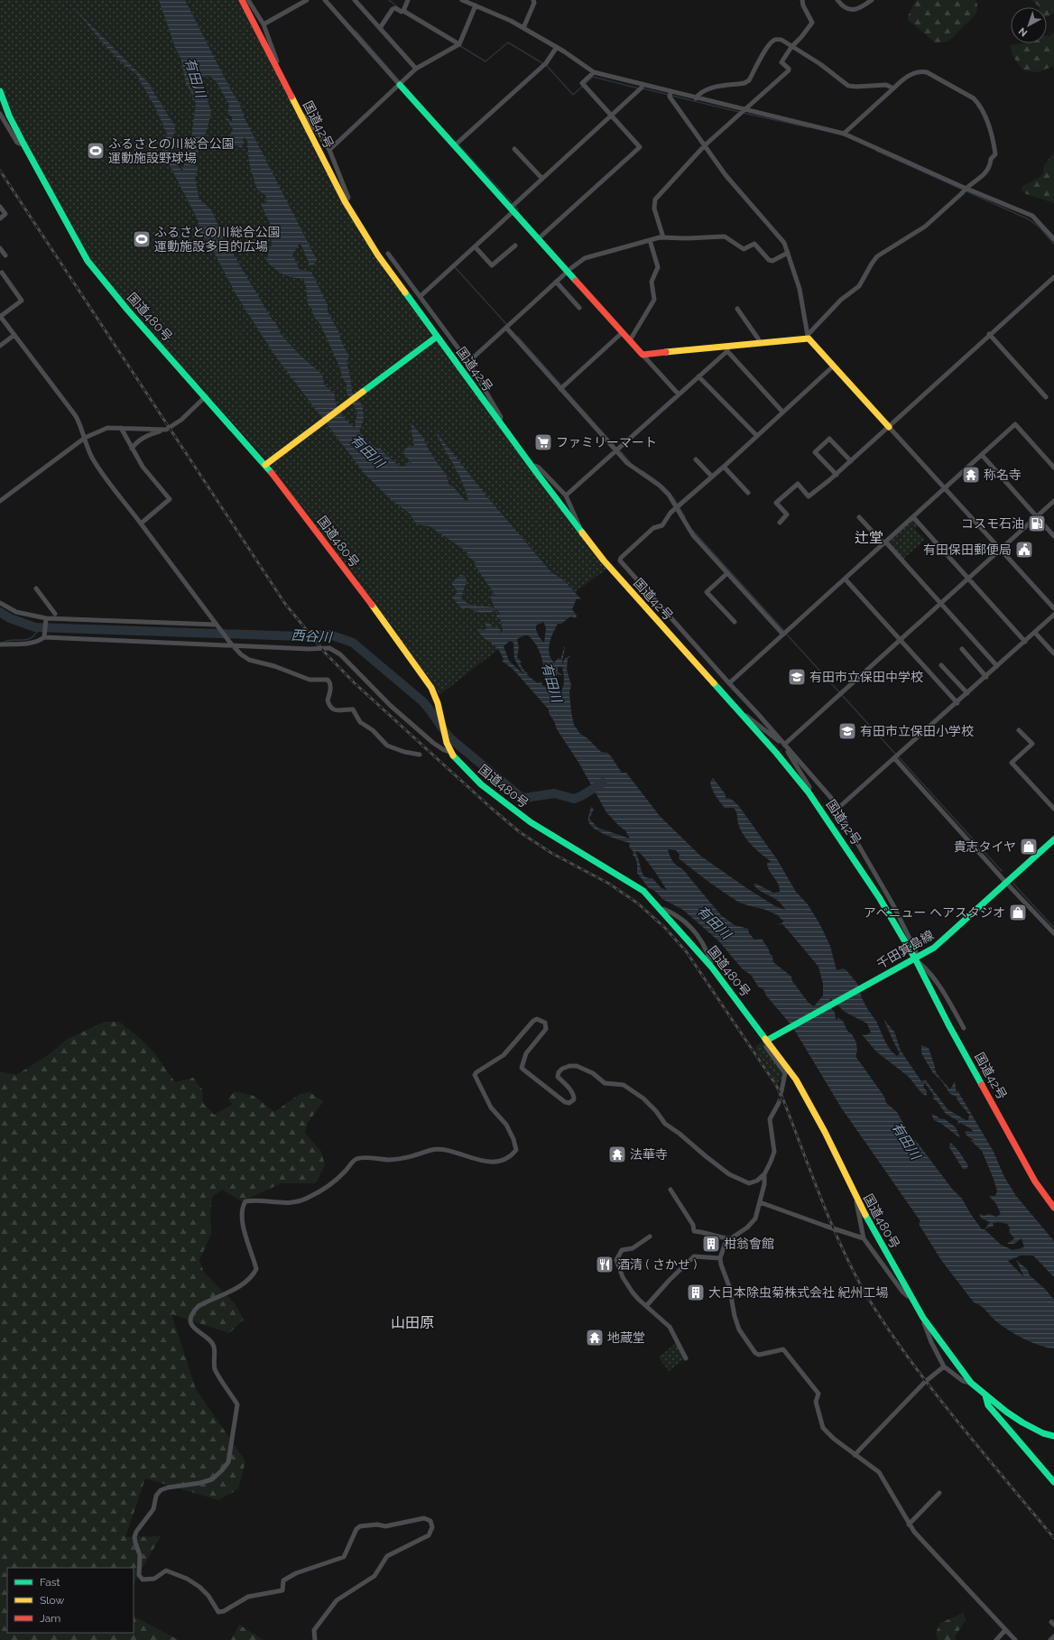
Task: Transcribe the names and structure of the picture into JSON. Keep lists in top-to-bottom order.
{
  "streets": {
    "main road": ["国道42号", "国道480号", "千田箕島線"]
  },
  "crossings": [
    ["国道42号", "千田箕島線"],
    ["国道480号", "千田箕島線"]
  ],
  "districts": ["辻堂", "山田原"],
  "water": ["有田川", "西谷川"],
  "places": {
    "sports": ["ふるさとの川総合公園 運動施設野球場", "ふるさとの川総合公園 運動施設多目的広場"],
    "supermarket": ["ファミリーマート"],
    "temple": ["称名寺", "法華寺", "地蔵堂"],
    "fuel station": ["コスモ石油"],
    "public building": ["有田保田郵便局"],
    "school or university": ["有田市立保田中学校", "有田市立保田小学校"],
    "shop": ["貴志タイヤ", "アベニュー ヘアスタジオ"],
    "building": ["柑翁會館", "大日本除虫菊株式会社 紀州工場"],
    "restaurant": ["酒清 ( さかせ )"]
  },
  "legend": ["Fast", "Slow", "Jam"],
  "north": "bottom left"
}
